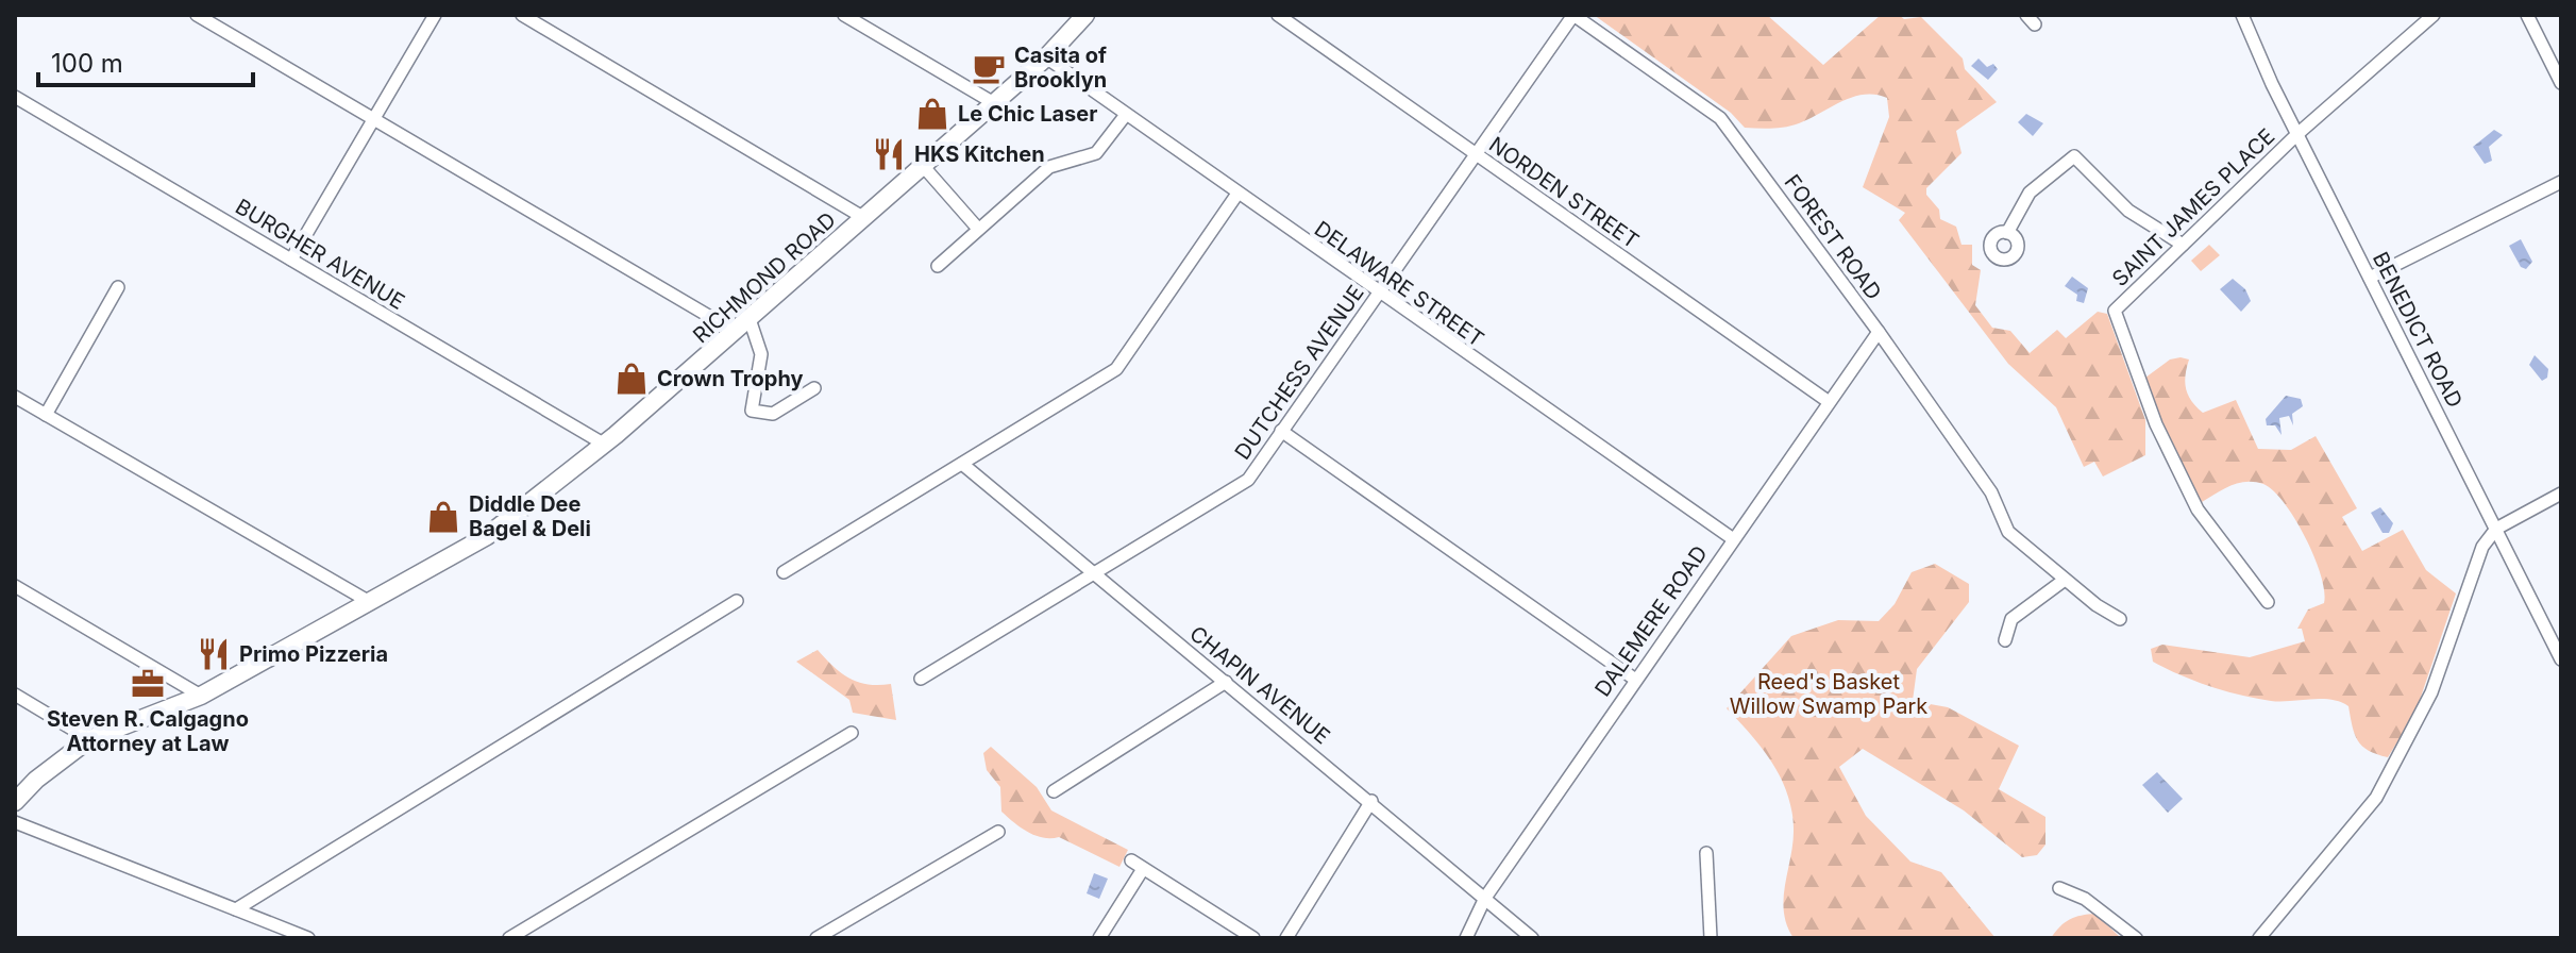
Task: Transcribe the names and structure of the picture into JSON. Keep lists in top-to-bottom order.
{
  "streets": {
    "main road": ["RICHMOND ROAD"],
    "street": [
      "NORDEN STREET",
      "SAINT JAMES PLACE",
      "FOREST ROAD",
      "BURGHER AVENUE",
      "DELAWARE STREET",
      "BENEDICT ROAD",
      "DUTCHESS AVENUE",
      "DALEMERE ROAD",
      "CHAPIN AVENUE"
    ]
  },
  "crossings": [
    ["NORDEN STREET", "DUTCHESS AVENUE"],
    ["NORDEN STREET", "DALEMERE ROAD"],
    ["SAINT JAMES PLACE", "BENEDICT ROAD"],
    ["FOREST ROAD", "DUTCHESS AVENUE"],
    ["FOREST ROAD", "DALEMERE ROAD"],
    ["BURGHER AVENUE", "RICHMOND ROAD"],
    ["RICHMOND ROAD", "DELAWARE STREET"],
    ["DELAWARE STREET", "DUTCHESS AVENUE"],
    ["DELAWARE STREET", "DALEMERE ROAD"],
    ["DUTCHESS AVENUE", "CHAPIN AVENUE"],
    ["DALEMERE ROAD", "CHAPIN AVENUE"]
  ],
  "parks": ["Reed's Basket Willow Swamp Park"],
  "places": {
    "cafe": ["Casita of Brooklyn"],
    "shop": ["Le Chic Laser", "Crown Trophy", "Diddle Dee Bagel & Deli"],
    "restaurant": ["HKS Kitchen", "Primo Pizzeria"],
    "office": ["Steven R. Calgagno Attorney at Law"]
  },
  "scale_bar": "100 m"
}
